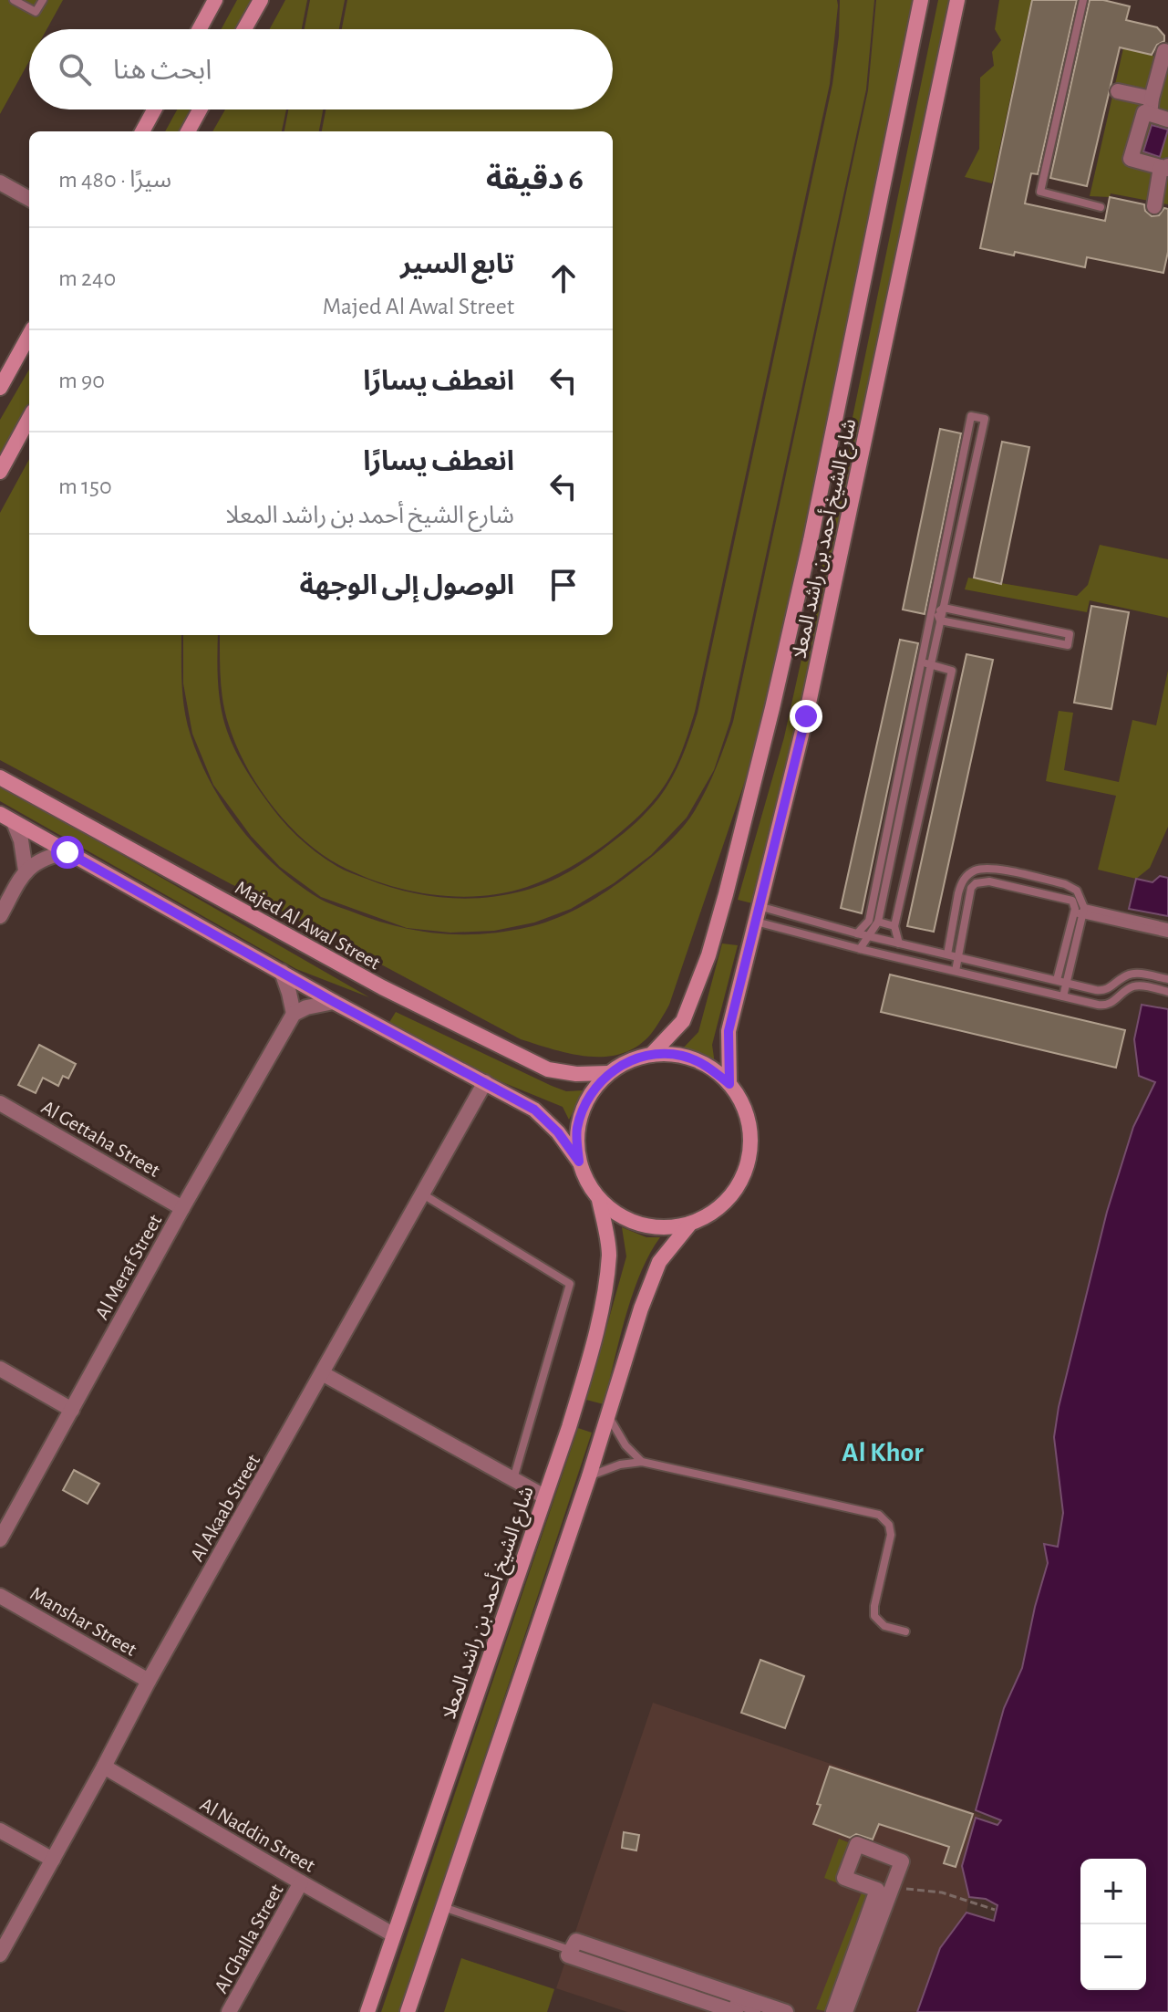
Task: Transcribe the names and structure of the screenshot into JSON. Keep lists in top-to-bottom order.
{
  "streets": {
    "main road": ["شارع الشيخ أحمد بن راشد المعلا", "Majed Al Awal Street"],
    "street": [
      "Al Gettaha Street",
      "Al Meraf Street",
      "Al Akaab Street",
      "Manshar Street",
      "Al Naddin Street",
      "Al Ghalla Street"
    ]
  },
  "crossings": [
    ["شارع الشيخ أحمد بن راشد المعلا", "Majed Al Awal Street"],
    ["شارع الشيخ أحمد بن راشد المعلا", "Al Naddin Street"],
    ["Al Gettaha Street", "Al Meraf Street"],
    ["Al Akaab Street", "Manshar Street"],
    ["Al Akaab Street", "Al Naddin Street"],
    ["Al Naddin Street", "Al Ghalla Street"]
  ],
  "districts": ["Al Khor"],
  "page": {
    "search": "ابحث هنا",
    "heading": ["6 دقيقة", "سيرًا · 480 m"],
    "list": [
      ["تابع السير", "Majed Al Awal Street", "240 m"],
      ["انعطف يسارًا", "90 m"],
      ["انعطف يسارًا", "شارع الشيخ أحمد بن راشد المعلا", "150 m"],
      "الوصول إلى الوجهة"
    ],
    "map_buttons": ["+", "−"]
  }
}
